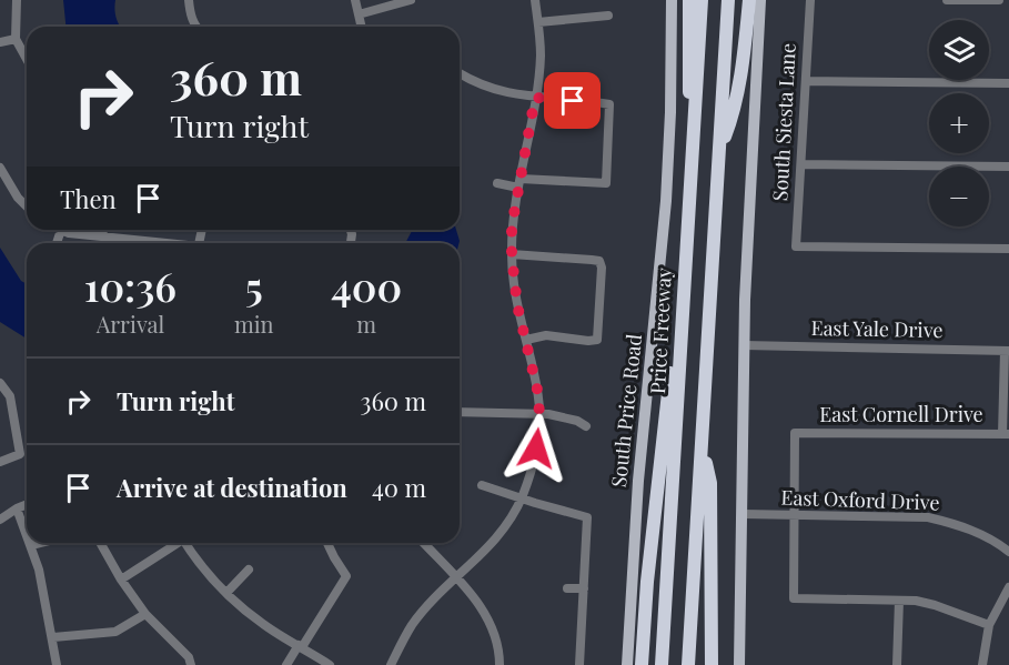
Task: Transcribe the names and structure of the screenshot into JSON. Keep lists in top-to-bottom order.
{
  "streets": {
    "highway": ["Price Freeway"],
    "main road": ["South Price Road"],
    "street": [
      "South Siesta Lane",
      "East Yale Drive",
      "East Cornell Drive",
      "East Oxford Drive"
    ]
  },
  "crossings": [
    ["East Cornell Drive", "East Oxford Drive"]
  ],
  "page": {
    "map_buttons": ["+", "−"],
    "turn": ["360 m", "Turn right"],
    "then": "Then",
    "eta": [
      "10:36",
      "Arrival",
      "5",
      "min",
      "400",
      "m"
    ],
    "list": [
      {
        "name": "Turn right",
        "value": "360 m"
      },
      {
        "name": "Arrive at destination",
        "value": "40 m"
      }
    ]
  }
}
